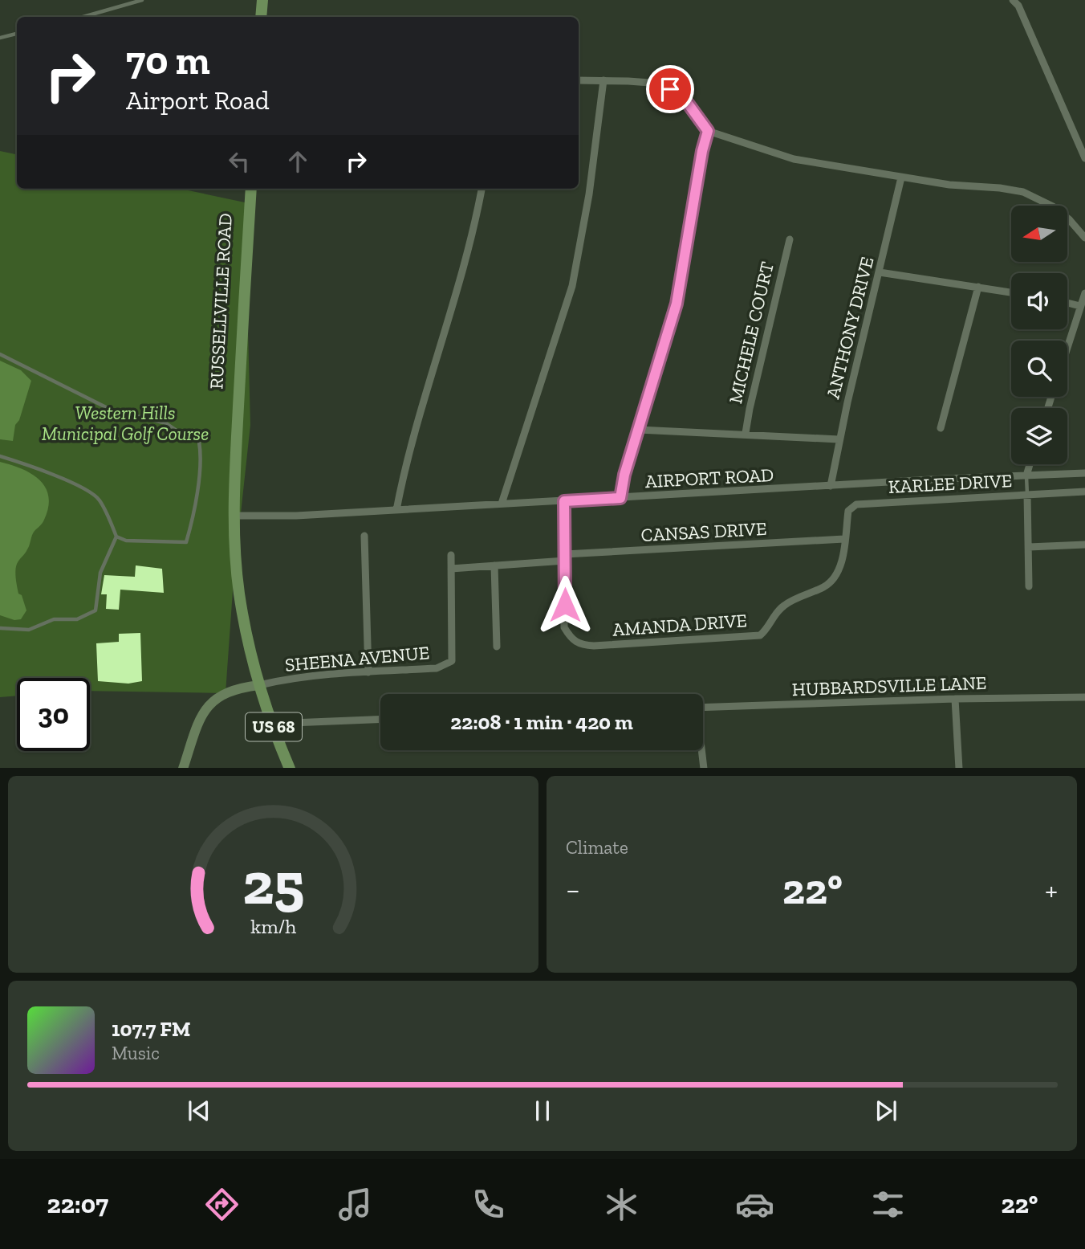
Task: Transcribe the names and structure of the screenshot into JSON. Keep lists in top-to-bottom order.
{
  "streets": {
    "main road": ["RUSSELLVILLE ROAD", "US 68"],
    "street": [
      "ANTHONY DRIVE",
      "MICHELE COURT",
      "AIRPORT ROAD",
      "KARLEE DRIVE",
      "CANSAS DRIVE",
      "AMANDA DRIVE",
      "SHEENA AVENUE",
      "HUBBARDSVILLE LANE"
    ]
  },
  "crossings": [
    ["RUSSELLVILLE ROAD", "AIRPORT ROAD"],
    ["RUSSELLVILLE ROAD", "SHEENA AVENUE"],
    ["RUSSELLVILLE ROAD", "US 68"],
    ["ANTHONY DRIVE", "AIRPORT ROAD"],
    ["AIRPORT ROAD", "AMANDA DRIVE"],
    ["KARLEE DRIVE", "CANSAS DRIVE"],
    ["KARLEE DRIVE", "AMANDA DRIVE"],
    ["CANSAS DRIVE", "AMANDA DRIVE"],
    ["CANSAS DRIVE", "SHEENA AVENUE"],
    ["SHEENA AVENUE", "US 68"]
  ],
  "parks": ["Western Hills Municipal Golf Course"],
  "north": "left",
  "page": {
    "turn": ["70 m", "Airport Road"],
    "limit": "30",
    "trip": "22:08 · 1 min · 420 m",
    "tile": "Climate",
    "heat": ["−", "22°", "+"],
    "song": ["107.7 FM", "Music"],
    "tabs": ["22:07", "22°"],
    "gauge": ["25", "km/h"]
  }
}
